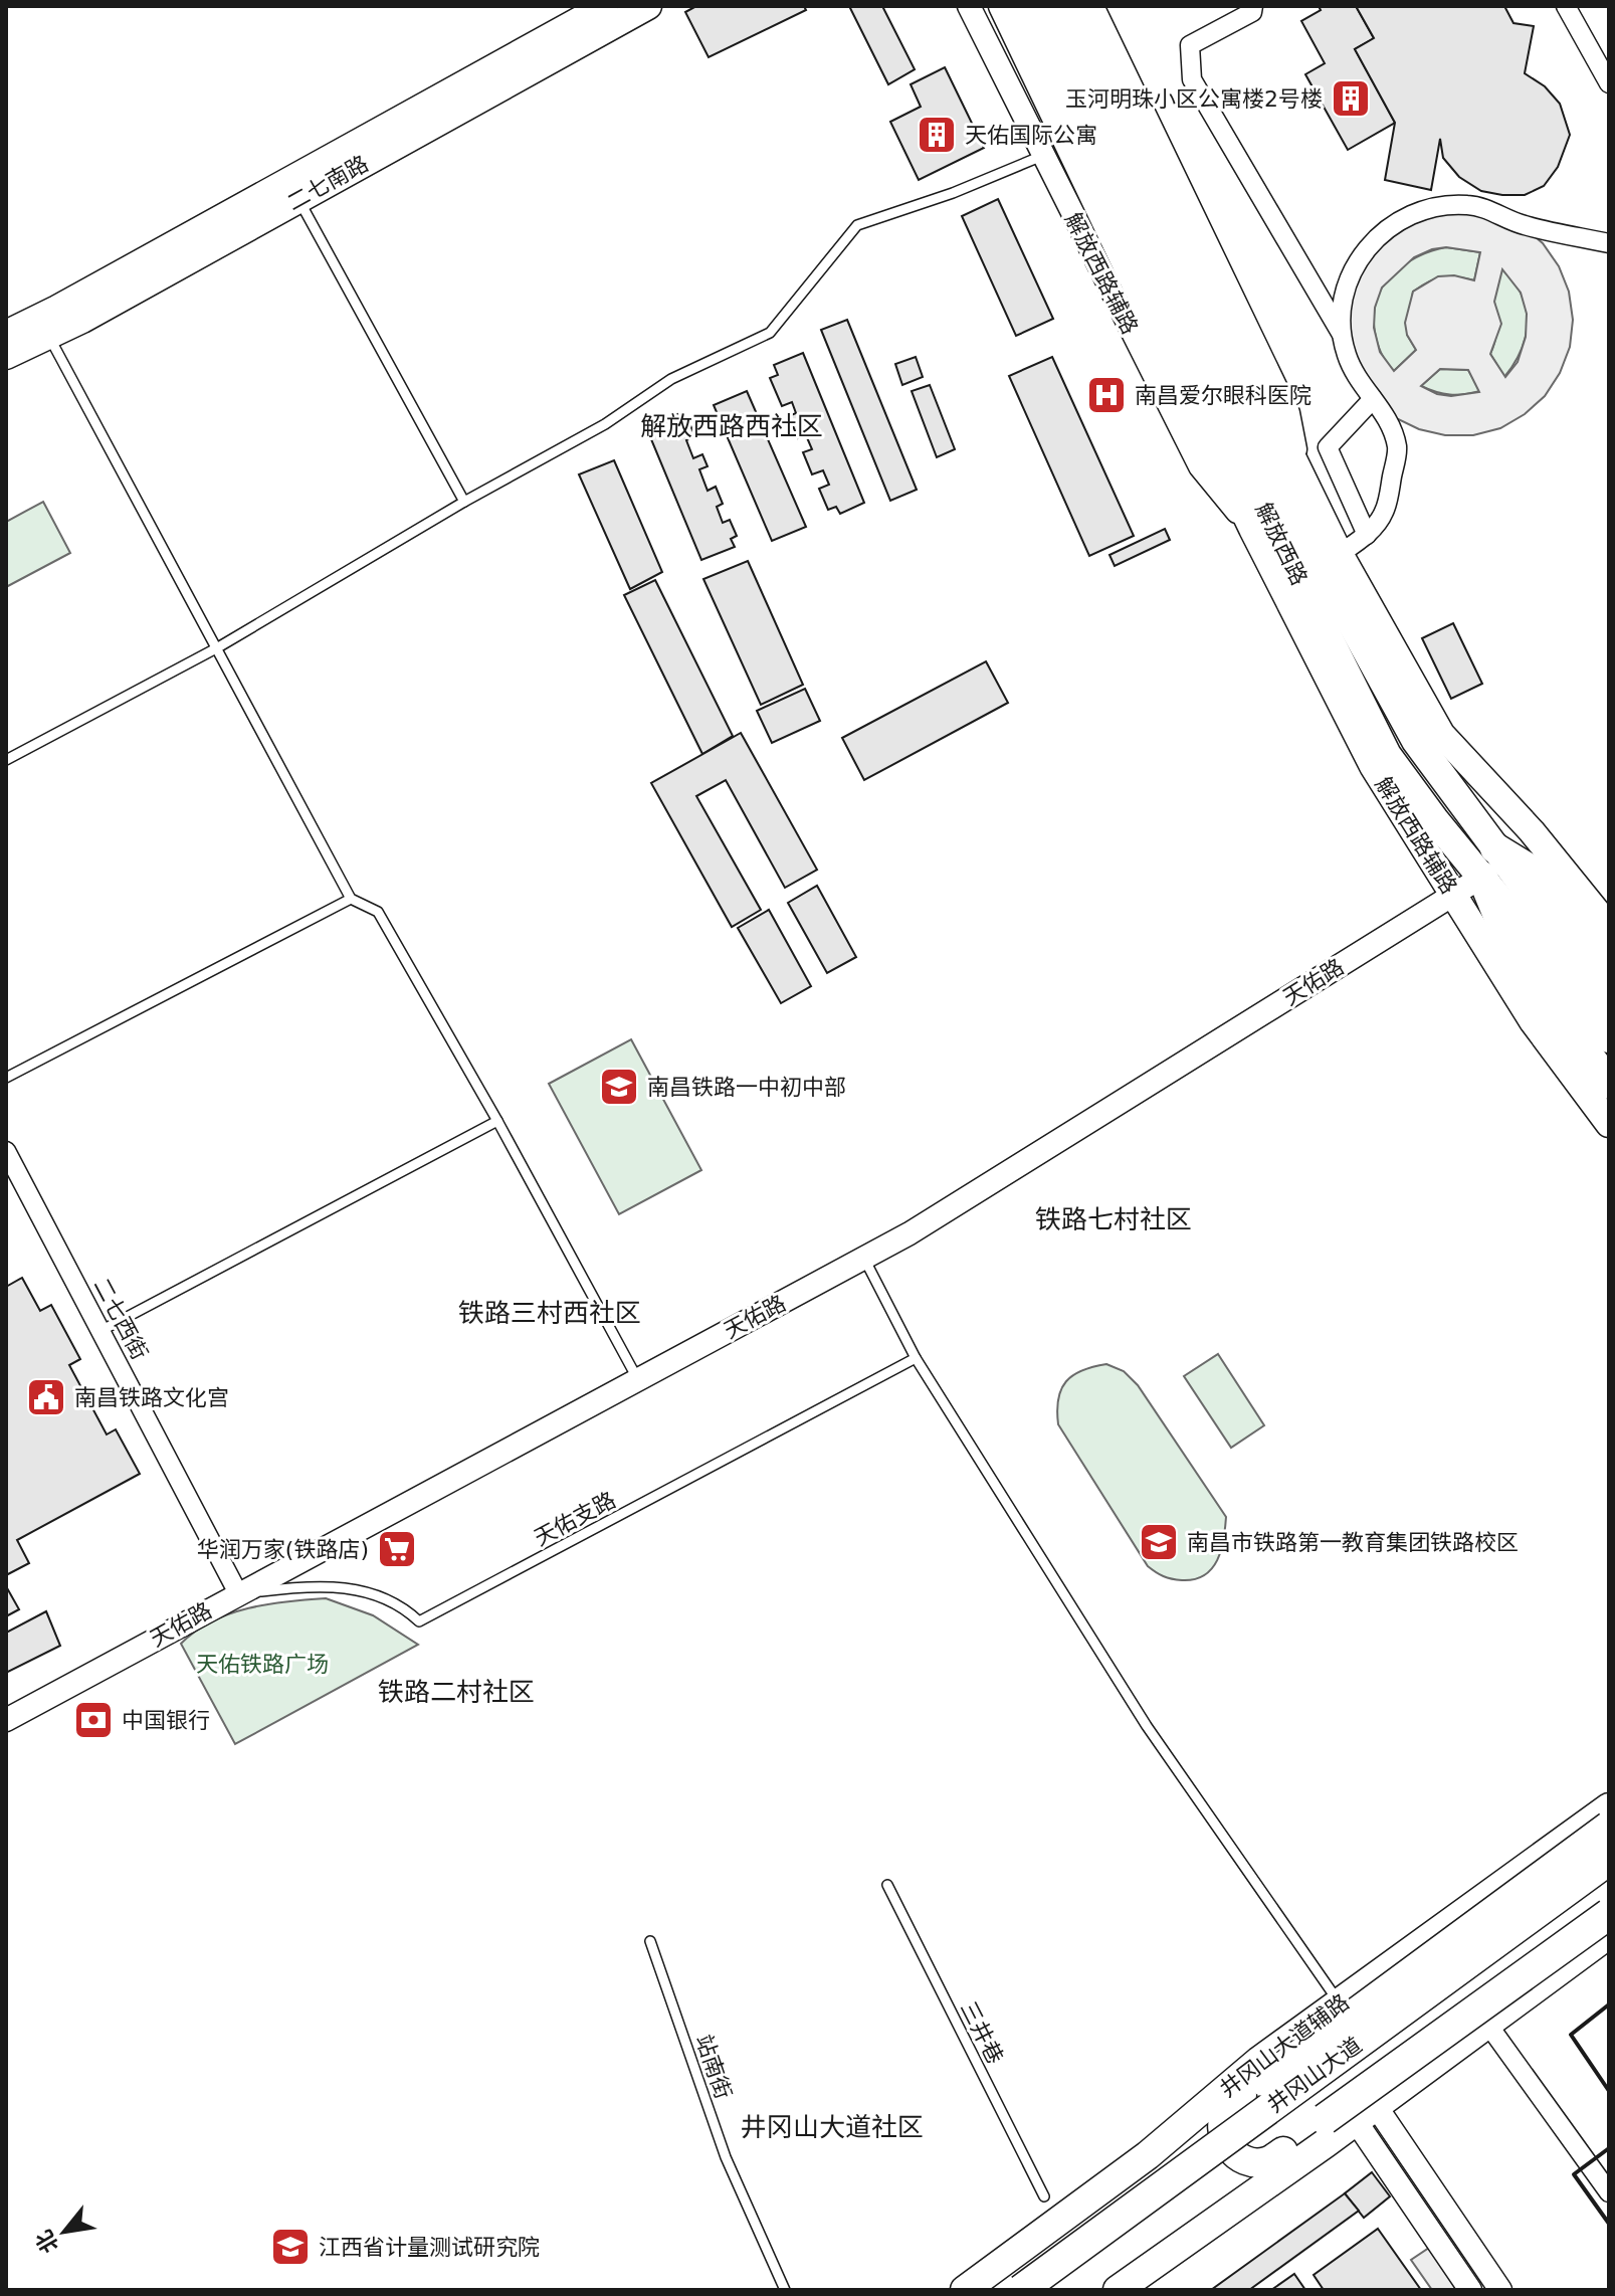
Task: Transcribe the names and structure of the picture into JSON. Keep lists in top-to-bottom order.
{
  "streets": {
    "highway": ["井冈山大道"],
    "main road": [
      "二七南路",
      "解放西路辅路",
      "解放西路",
      "井冈山大道辅路"
    ],
    "street": ["天佑路", "二七西街"],
    "lane": ["天佑支路", "三井巷", "站南街"]
  },
  "crossings": [
    ["解放西路辅路", "天佑路"],
    ["解放西路", "天佑路"],
    ["天佑路", "二七西街"],
    ["天佑路", "天佑支路"],
    ["二七西街", "天佑支路"]
  ],
  "districts": [
    "解放西路西社区",
    "铁路七村社区",
    "铁路三村西社区",
    "铁路二村社区",
    "井冈山大道社区"
  ],
  "parks": ["天佑铁路广场"],
  "places": {
    "building": ["玉河明珠小区公寓楼2号楼", "天佑国际公寓"],
    "hospital": ["南昌爱尔眼科医院"],
    "school or university": ["南昌铁路一中初中部", "南昌市铁路第一教育集团铁路校区", "江西省计量测试研究院"],
    "public building": ["南昌铁路文化宫"],
    "supermarket": ["华润万家(铁路店)"],
    "bank": ["中国银行"]
  },
  "north": "bottom left"
}
